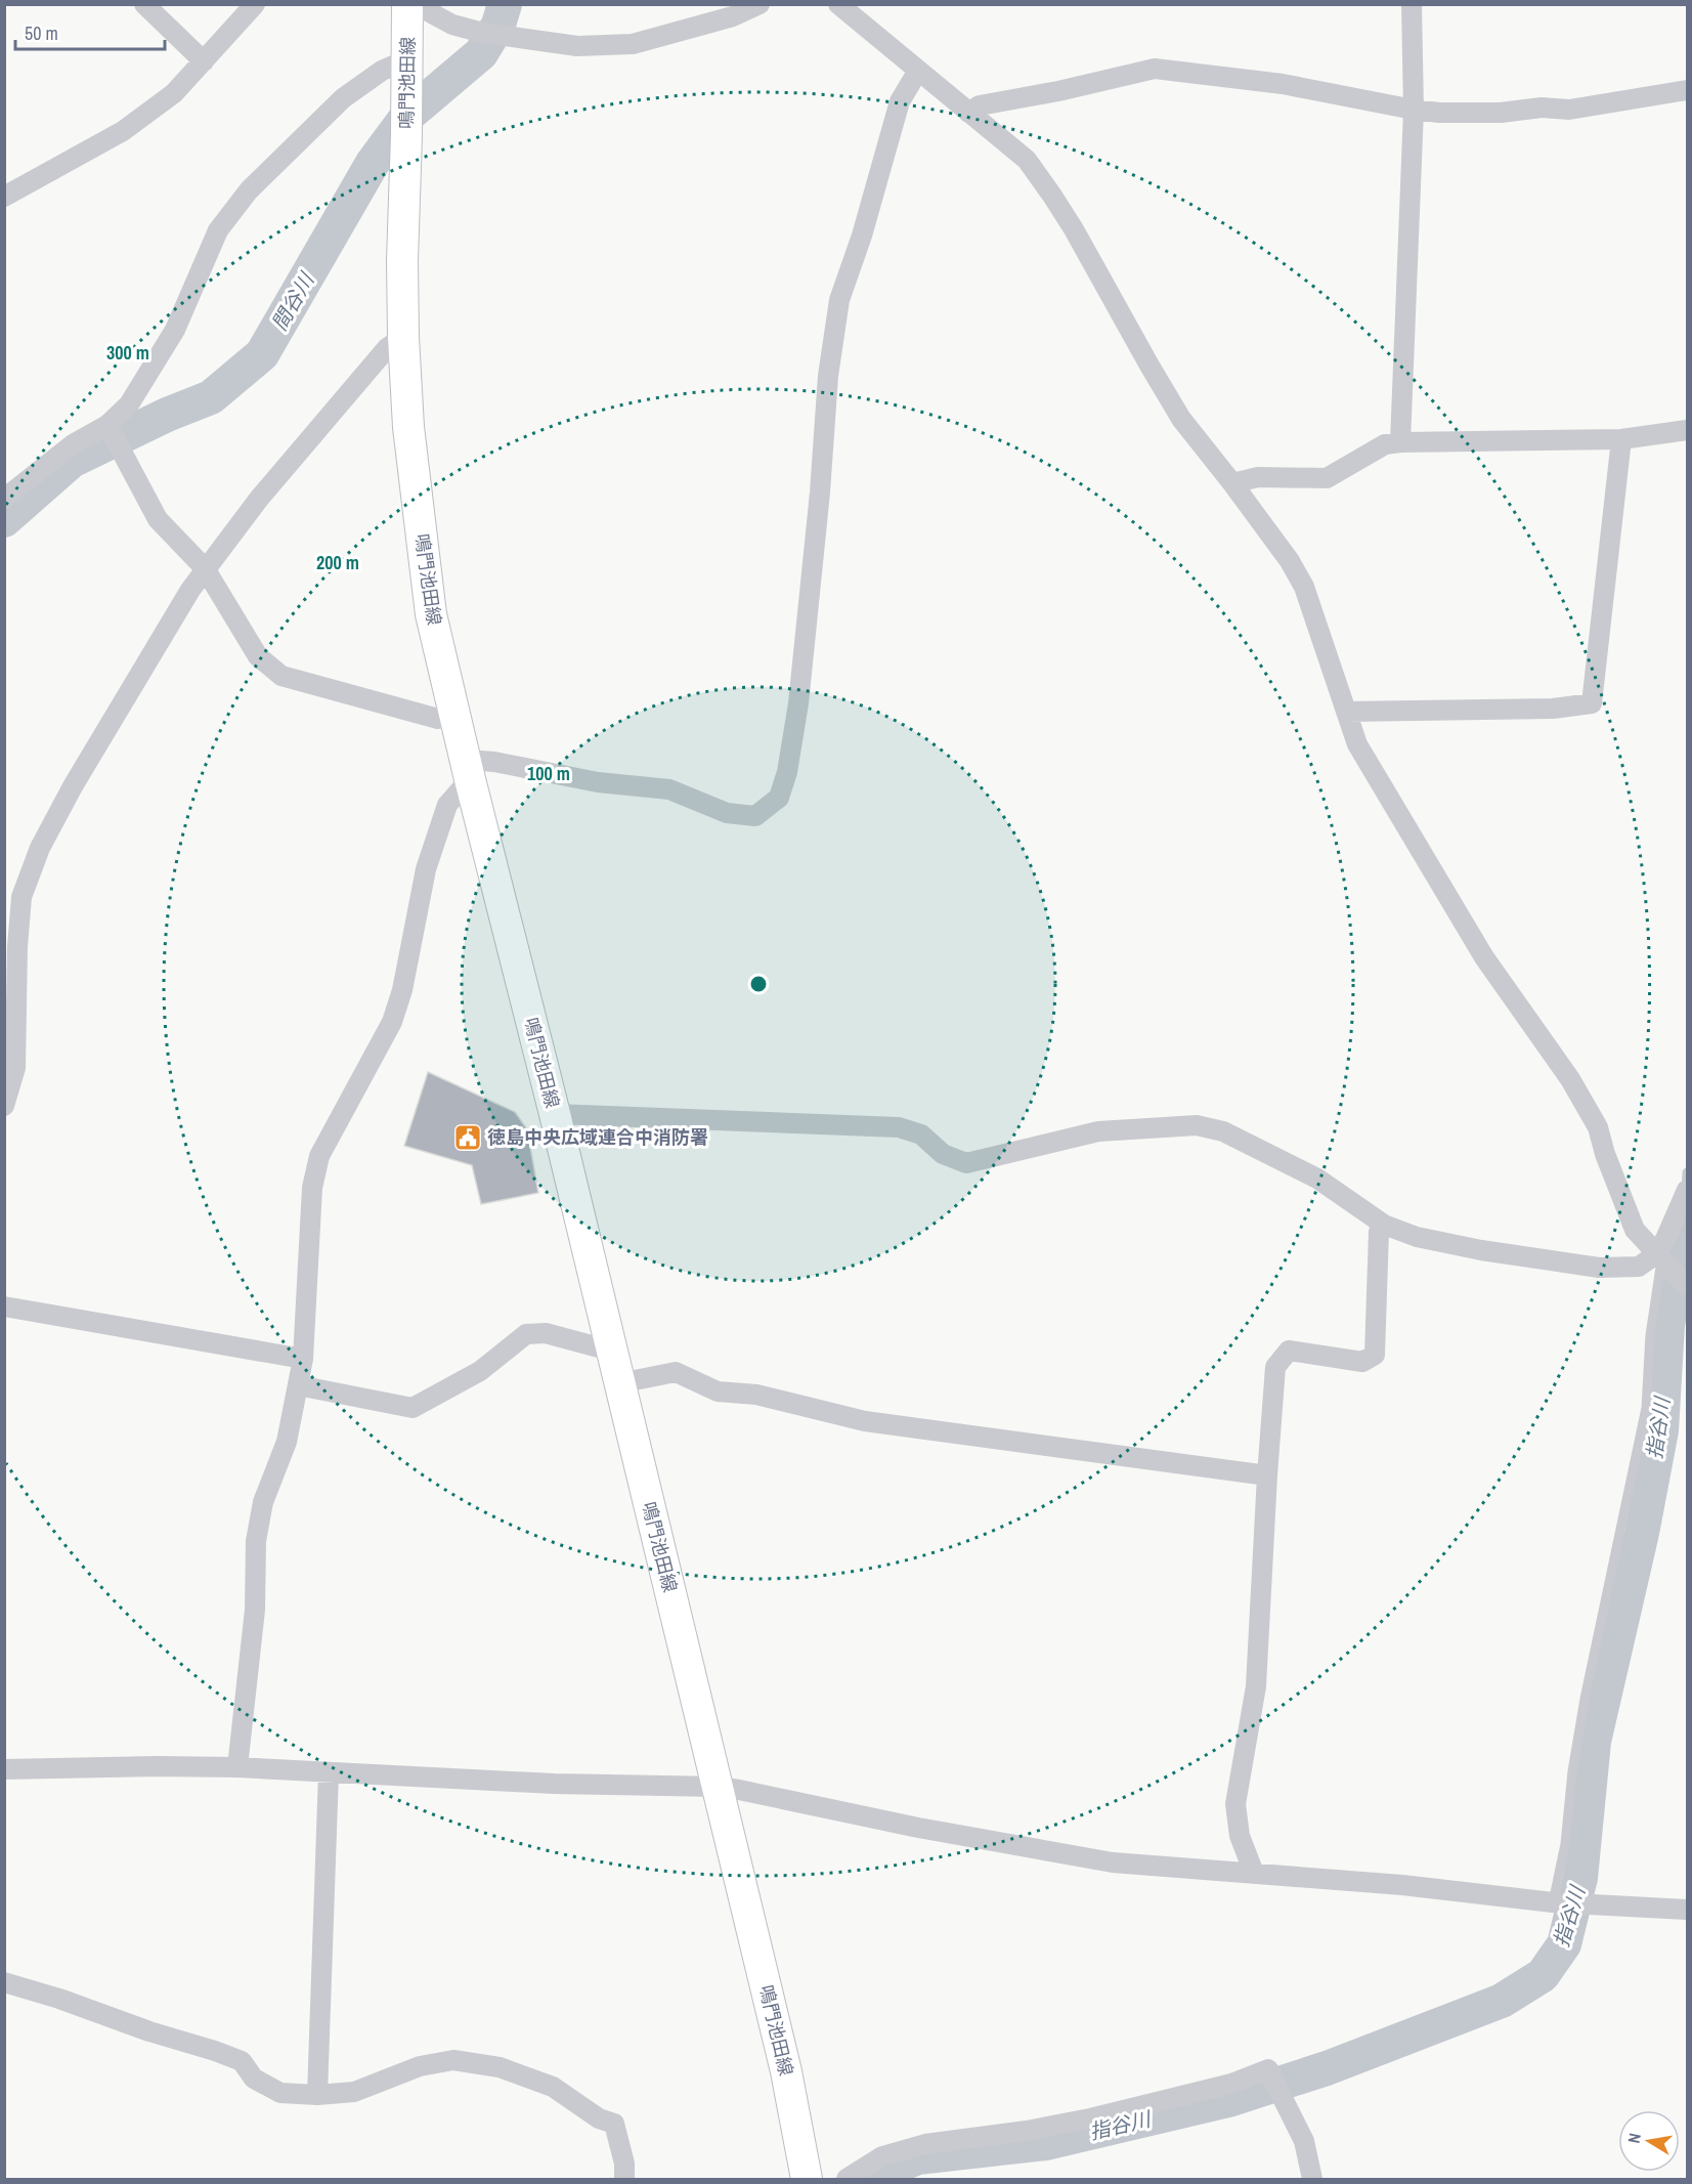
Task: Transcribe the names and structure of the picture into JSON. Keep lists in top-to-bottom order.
{
  "streets": {
    "main road": ["鳴門池田線"]
  },
  "water": ["間谷川", "指谷川"],
  "places": {
    "public building": ["徳島中央広域連合中消防署"]
  },
  "scale_bar": "50 m",
  "north": "left",
  "rings": ["300 m", "200 m", "100 m"]
}
